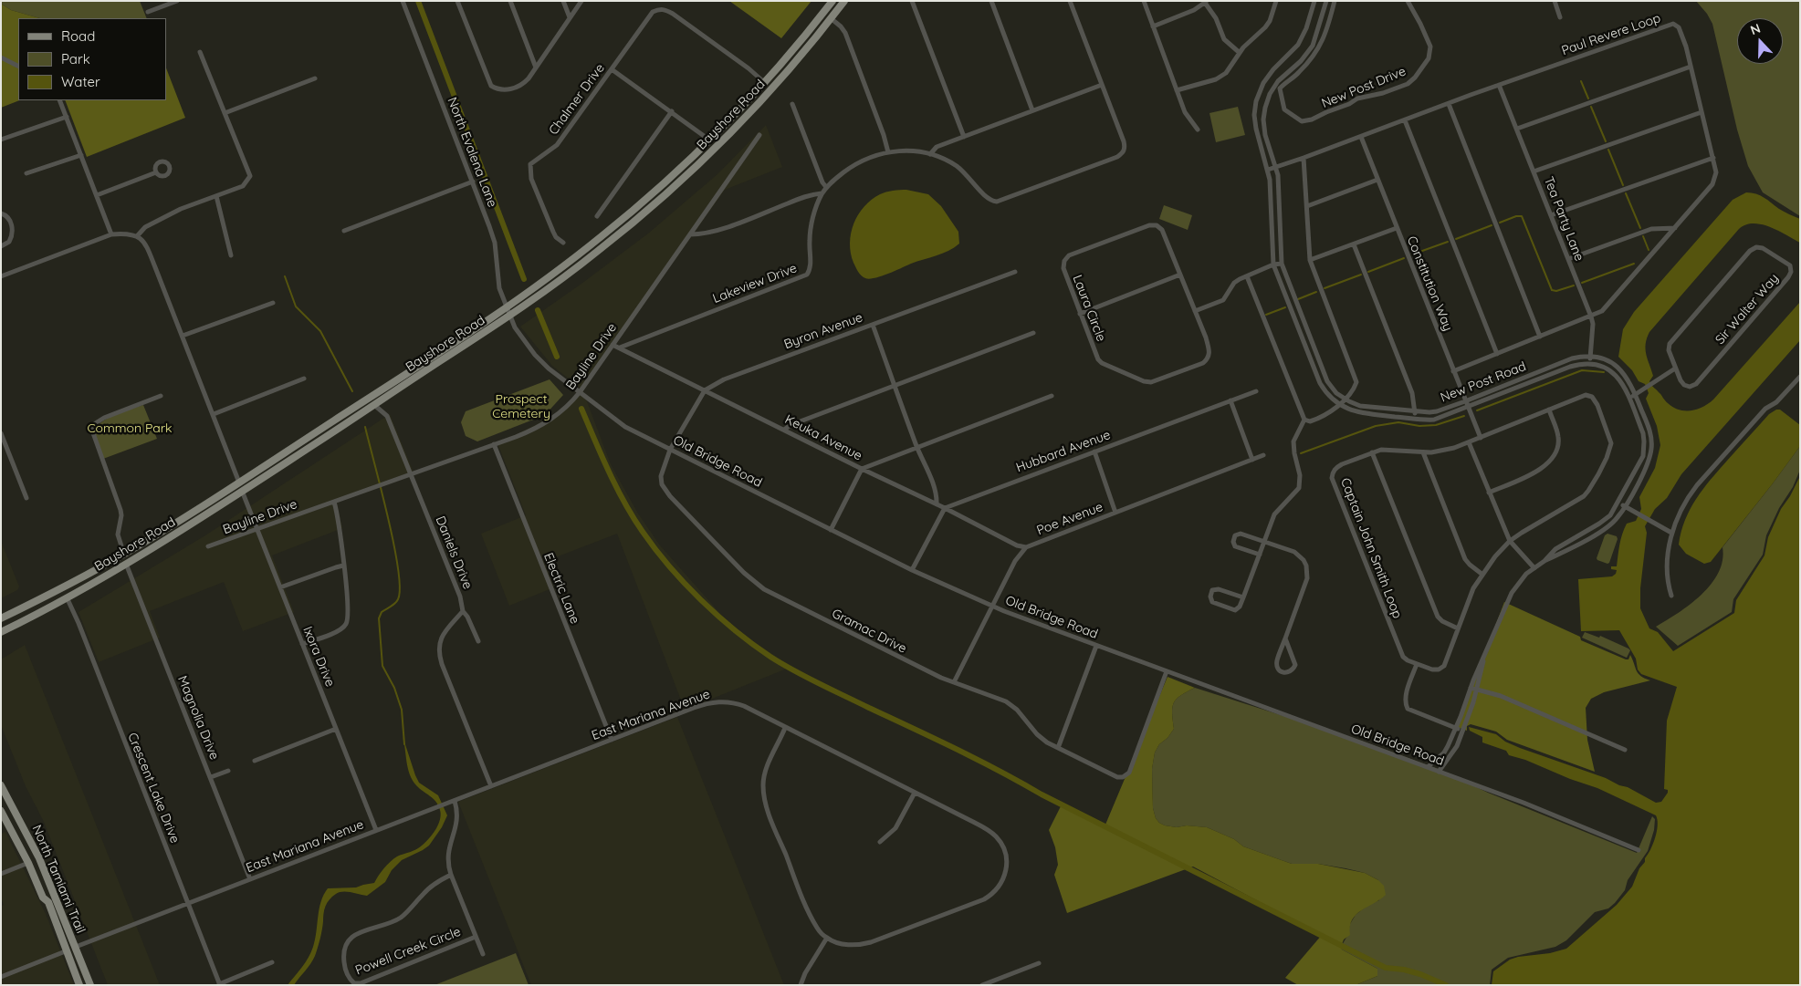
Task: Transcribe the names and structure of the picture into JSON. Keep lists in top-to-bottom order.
{
  "streets": {
    "main road": ["Bayshore Road", "North Tamiami Trail"],
    "street": [
      "Paul Revere Loop",
      "New Post Drive",
      "Chalmer Drive",
      "North Evalena Lane",
      "Tea Party Lane",
      "Lakeview Drive",
      "Constitution Way",
      "Laura Circle",
      "Sir Walter Way",
      "Byron Avenue",
      "Bayline Drive",
      "New Post Road",
      "Keuka Avenue",
      "Hubbard Avenue",
      "Old Bridge Road",
      "Poe Avenue",
      "Captain John Smith Loop",
      "Daniels Drive",
      "Electric Lane",
      "Gramac Drive",
      "Ixora Drive",
      "East Mariana Avenue",
      "Magnolia Drive",
      "Crescent Lake Drive",
      "Powell Creek Circle"
    ]
  },
  "crossings": [
    ["Paul Revere Loop", "Tea Party Lane"],
    ["Paul Revere Loop", "Constitution Way"],
    ["Paul Revere Loop", "New Post Road"],
    ["Chalmer Drive", "Bayshore Road"],
    ["Bayshore Road", "North Evalena Lane"],
    ["Bayshore Road", "Old Bridge Road"],
    ["Bayshore Road", "Daniels Drive"],
    ["Bayshore Road", "Ixora Drive"],
    ["Bayshore Road", "Magnolia Drive"],
    ["Bayshore Road", "Crescent Lake Drive"],
    ["North Evalena Lane", "Old Bridge Road"],
    ["Tea Party Lane", "New Post Road"],
    ["Lakeview Drive", "Keuka Avenue"],
    ["Constitution Way", "New Post Road"],
    ["Constitution Way", "Captain John Smith Loop"],
    ["Byron Avenue", "Keuka Avenue"],
    ["Bayline Drive", "Keuka Avenue"],
    ["Bayline Drive", "Old Bridge Road"],
    ["Bayline Drive", "Daniels Drive"],
    ["Bayline Drive", "Electric Lane"],
    ["Bayline Drive", "Ixora Drive"],
    ["Keuka Avenue", "Hubbard Avenue"],
    ["Keuka Avenue", "Poe Avenue"],
    ["Old Bridge Road", "Poe Avenue"],
    ["Old Bridge Road", "Gramac Drive"],
    ["Poe Avenue", "Gramac Drive"],
    ["Electric Lane", "East Mariana Avenue"],
    ["Ixora Drive", "East Mariana Avenue"],
    ["East Mariana Avenue", "Magnolia Drive"],
    ["East Mariana Avenue", "Crescent Lake Drive"],
    ["East Mariana Avenue", "North Tamiami Trail"]
  ],
  "parks": ["Prospect Cemetery", "Common Park"],
  "legend": ["Road", "Park", "Water"],
  "north": "top"
}
